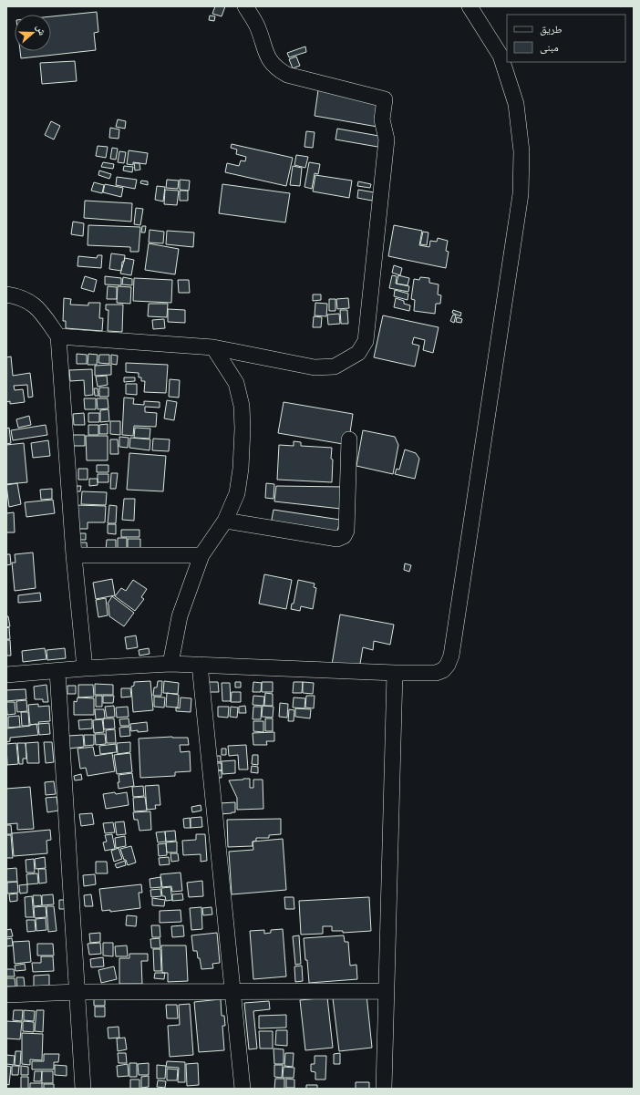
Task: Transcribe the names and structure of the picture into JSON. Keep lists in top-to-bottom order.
{
  "legend": ["طريق", "مبنى"],
  "north": "right"
}
